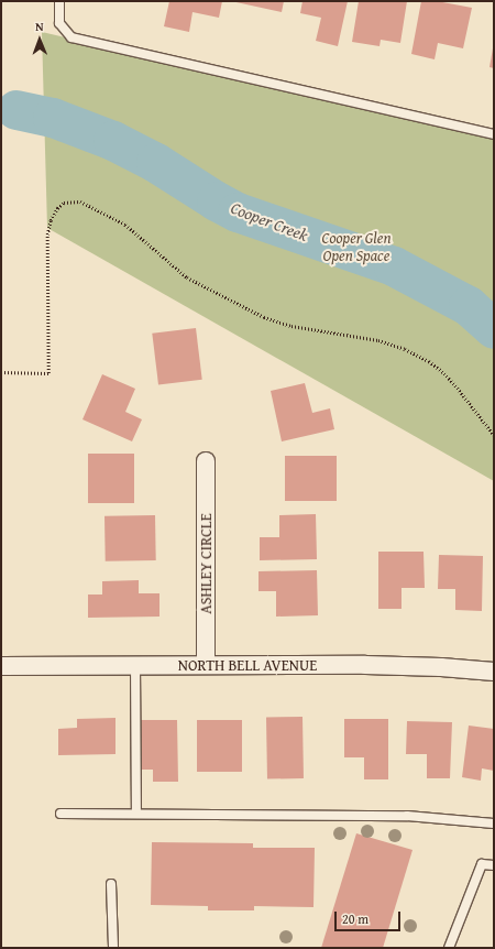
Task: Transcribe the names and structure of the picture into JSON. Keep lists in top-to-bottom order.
{
  "streets": {
    "street": ["ASHLEY CIRCLE", "NORTH BELL AVENUE"]
  },
  "crossings": [
    ["ASHLEY CIRCLE", "NORTH BELL AVENUE"]
  ],
  "water": ["Cooper Creek"],
  "parks": ["Cooper Glen Open Space"],
  "scale_bar": "20 m",
  "north": "top"
}
